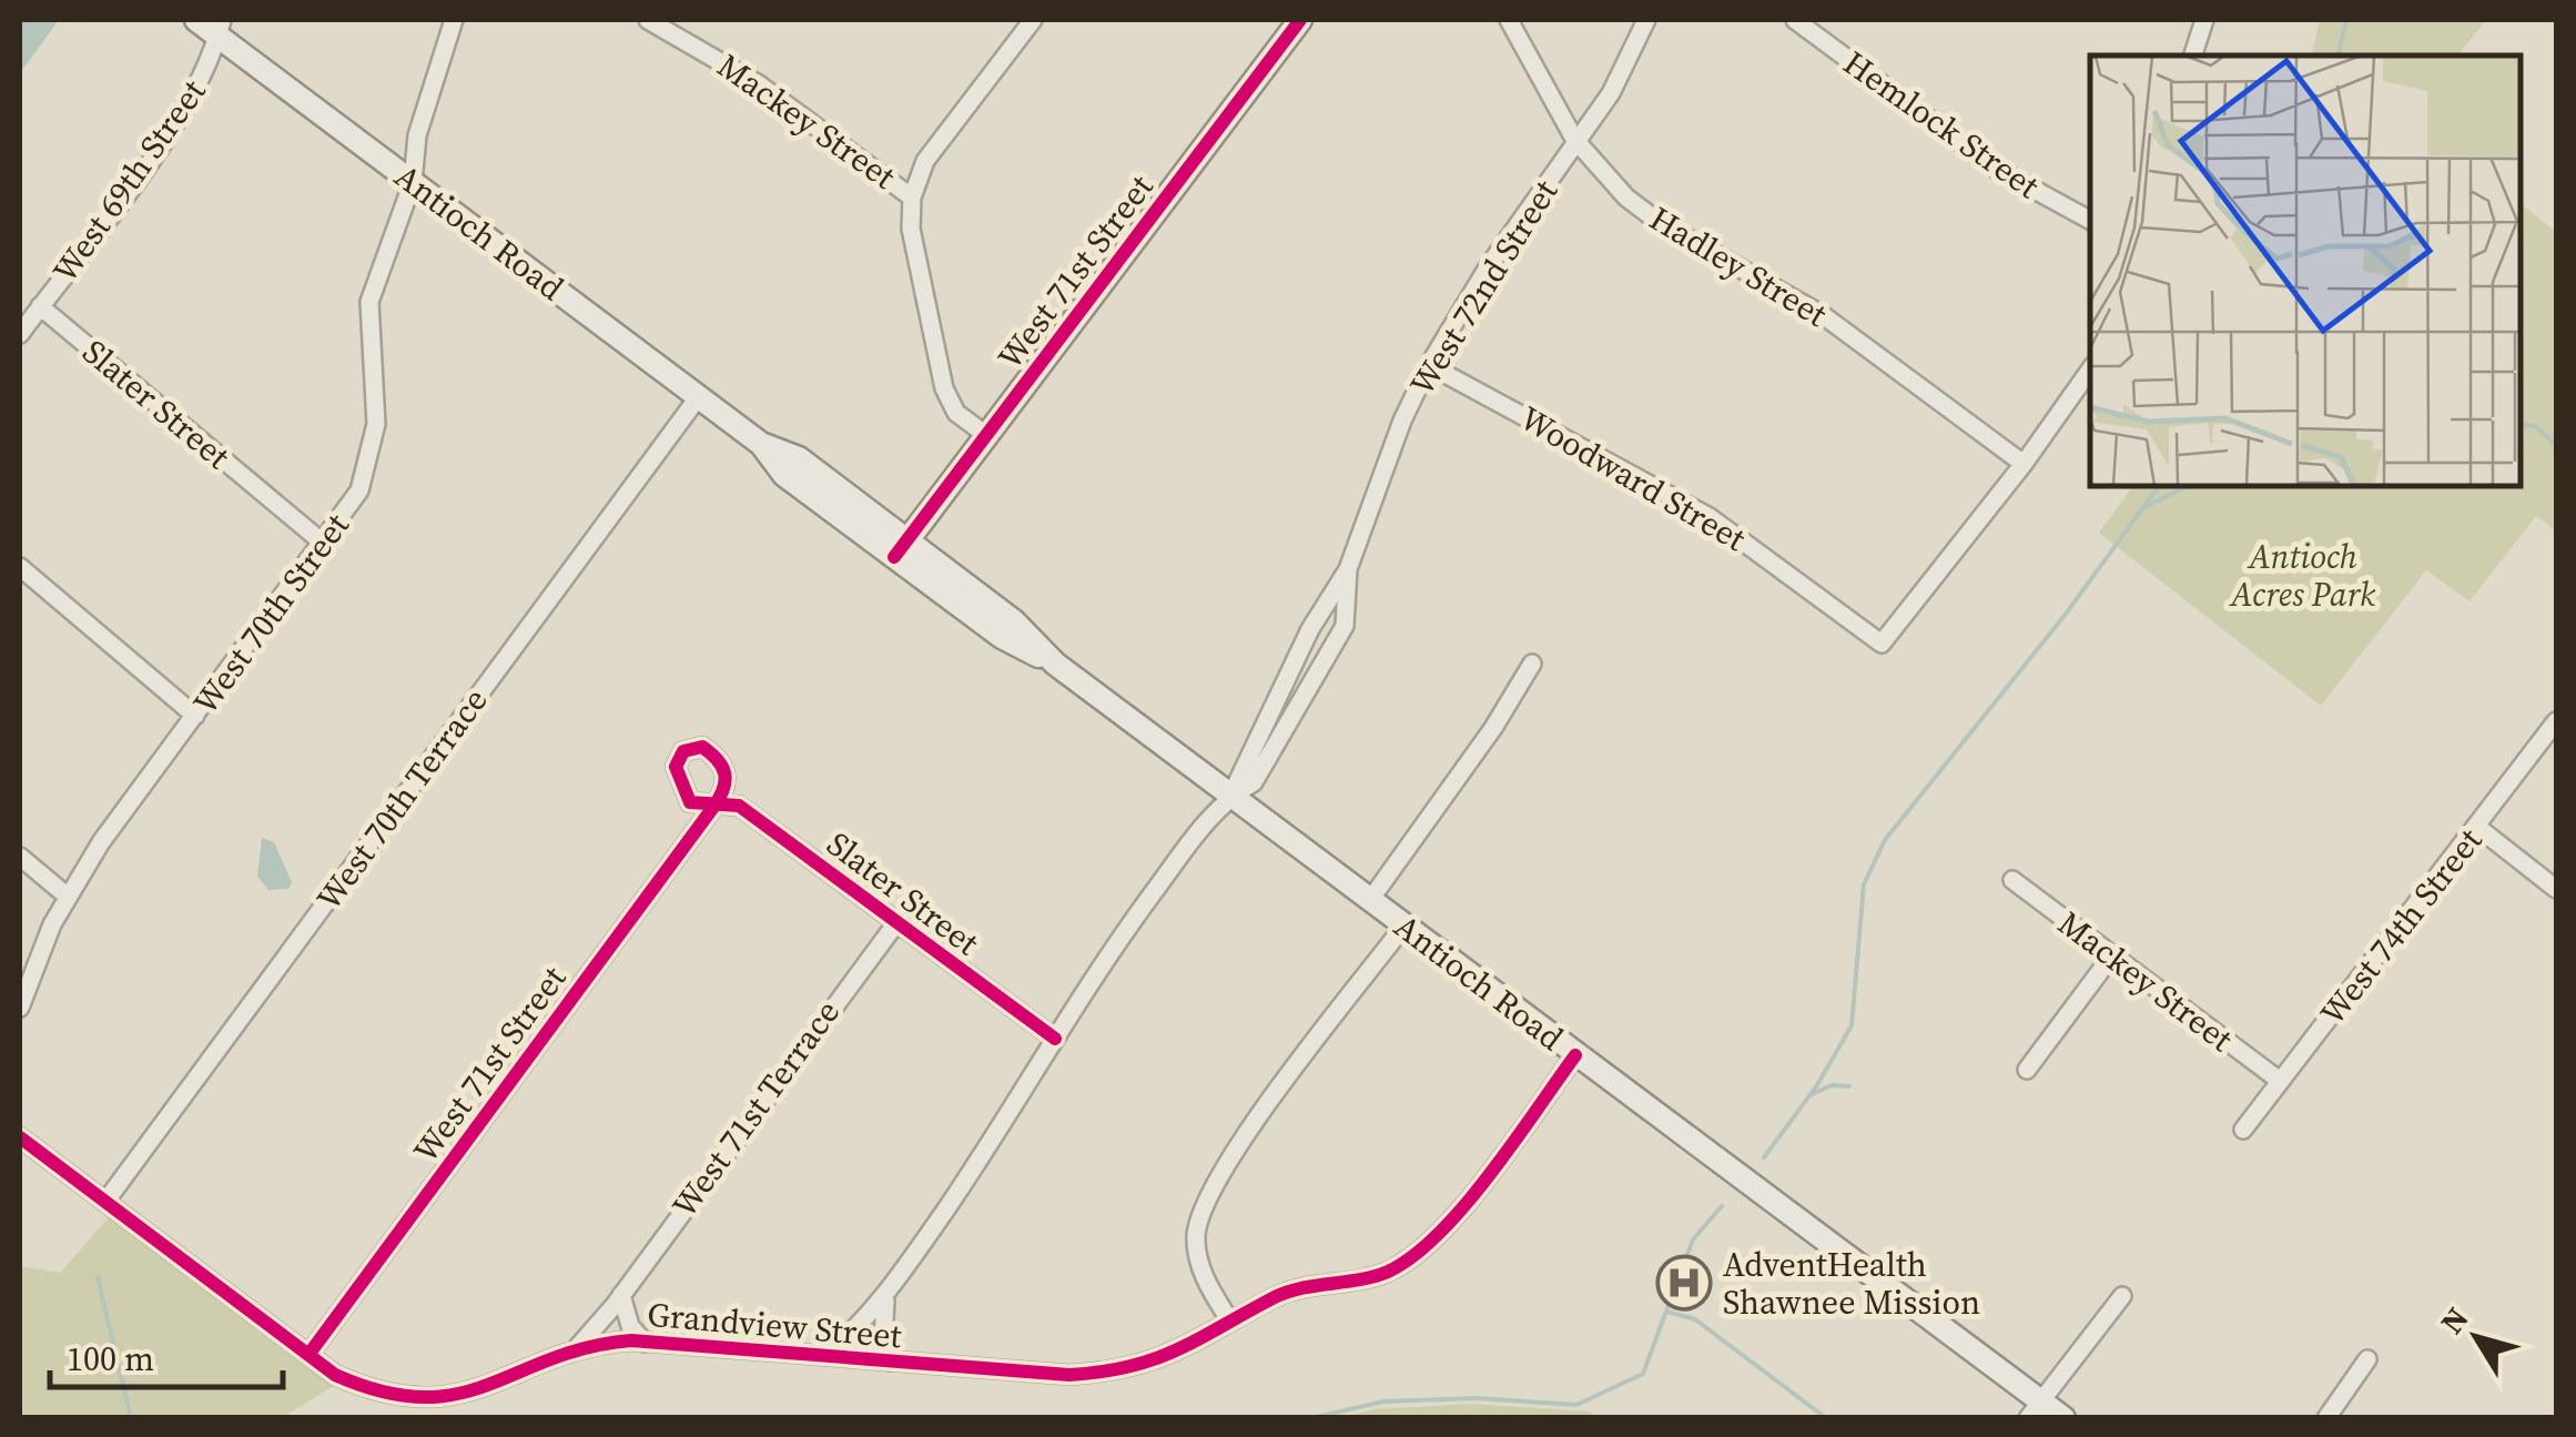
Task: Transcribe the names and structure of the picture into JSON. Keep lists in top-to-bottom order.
{
  "streets": {
    "main road": ["Antioch Road", "West 71st Street"],
    "street": [
      "Mackey Street",
      "Hemlock Street",
      "West 69th Street",
      "Hadley Street",
      "West 72nd Street",
      "Slater Street",
      "Woodward Street",
      "West 70th Street",
      "West 70th Terrace",
      "West 74th Street",
      "West 71st Terrace",
      "Grandview Street"
    ]
  },
  "crossings": [
    ["Mackey Street", "West 71st Street"],
    ["Mackey Street", "West 74th Street"],
    ["West 69th Street", "Antioch Road"],
    ["West 69th Street", "Slater Street"],
    ["Antioch Road", "West 71st Street"],
    ["Antioch Road", "West 72nd Street"],
    ["Antioch Road", "West 70th Street"],
    ["Antioch Road", "West 70th Terrace"],
    ["Antioch Road", "Grandview Street"],
    ["Hadley Street", "West 72nd Street"],
    ["Hadley Street", "Woodward Street"],
    ["West 71st Street", "Slater Street"],
    ["West 71st Street", "Grandview Street"],
    ["West 72nd Street", "Slater Street"],
    ["West 72nd Street", "Woodward Street"],
    ["West 72nd Street", "Grandview Street"],
    ["Slater Street", "West 70th Street"],
    ["Slater Street", "West 71st Terrace"],
    ["West 70th Terrace", "Grandview Street"],
    ["West 71st Terrace", "Grandview Street"]
  ],
  "parks": ["Antioch Acres Park"],
  "places": {
    "hospital": ["AdventHealth Shawnee Mission"]
  },
  "scale_bar": "100 m",
  "north": "top left"
}
